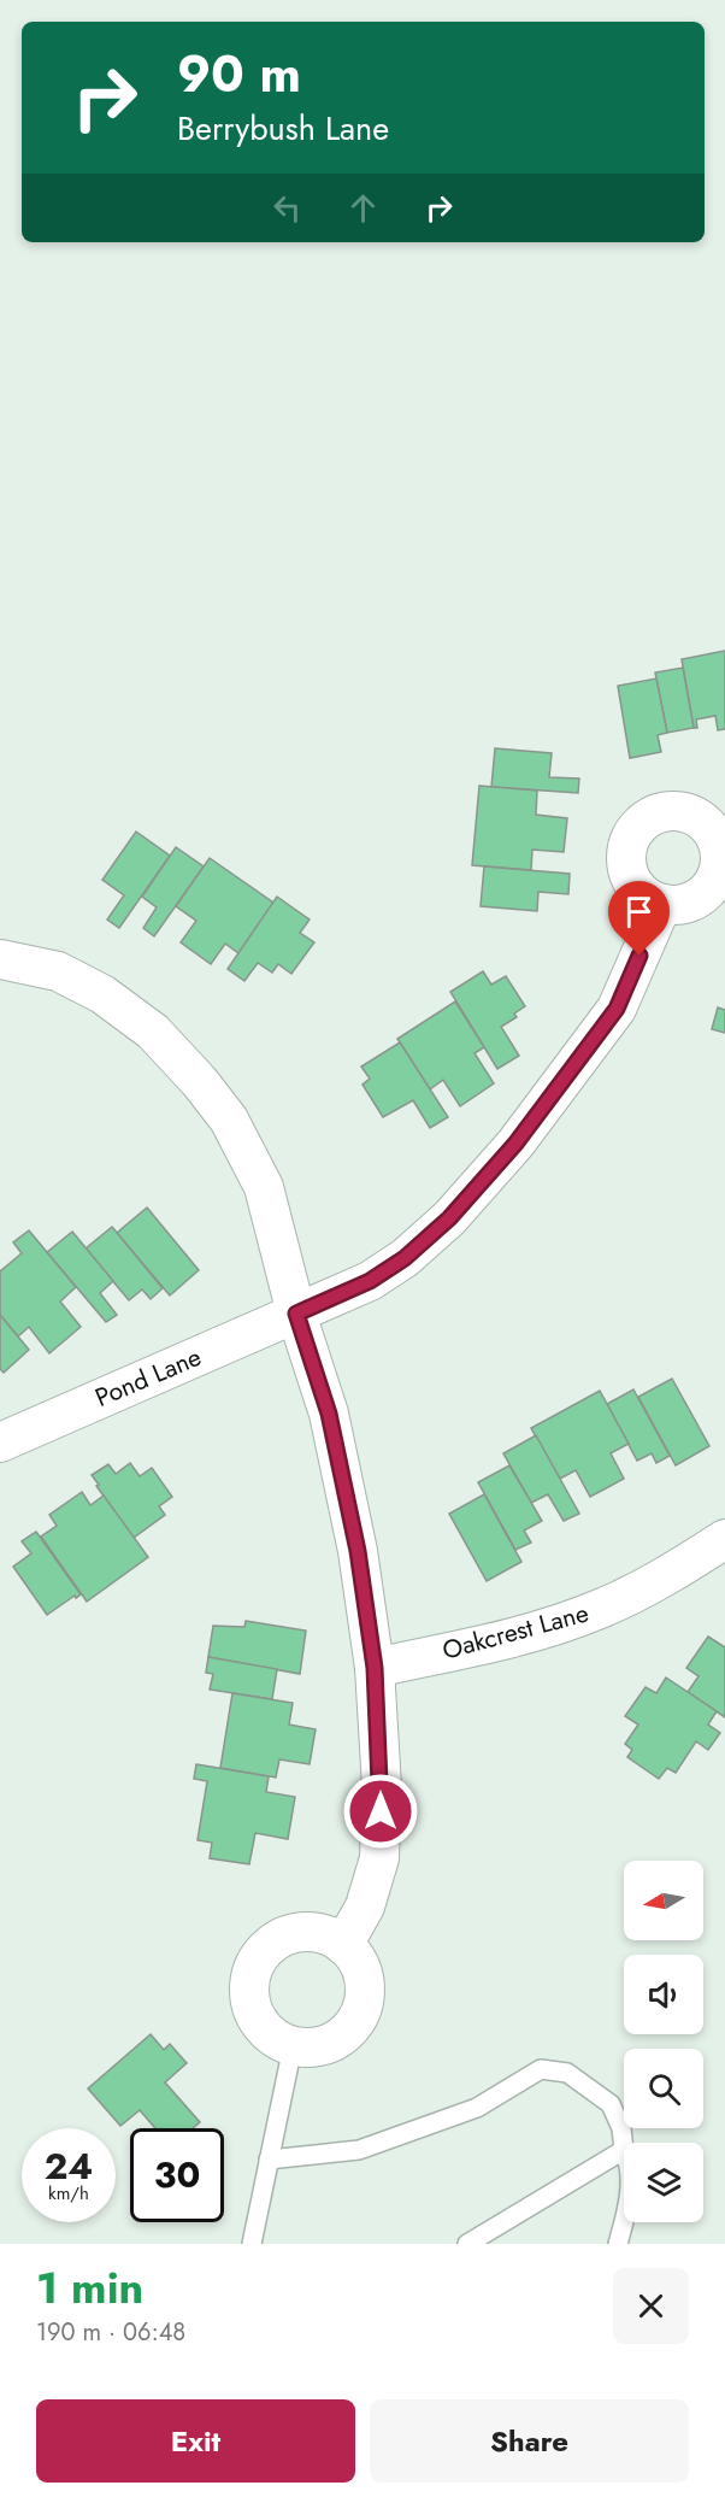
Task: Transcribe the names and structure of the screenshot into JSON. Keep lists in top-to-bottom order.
{
  "streets": {
    "street": ["Pond Lane", "Oakcrest Lane"]
  },
  "north": "left",
  "page": {
    "turn": ["90 m", "Berrybush Lane"],
    "speed": "24 km/h",
    "limit": "30",
    "heading": ["1 min", "190 m · 06:48"],
    "buttons": ["Exit", "Share"]
  }
}
